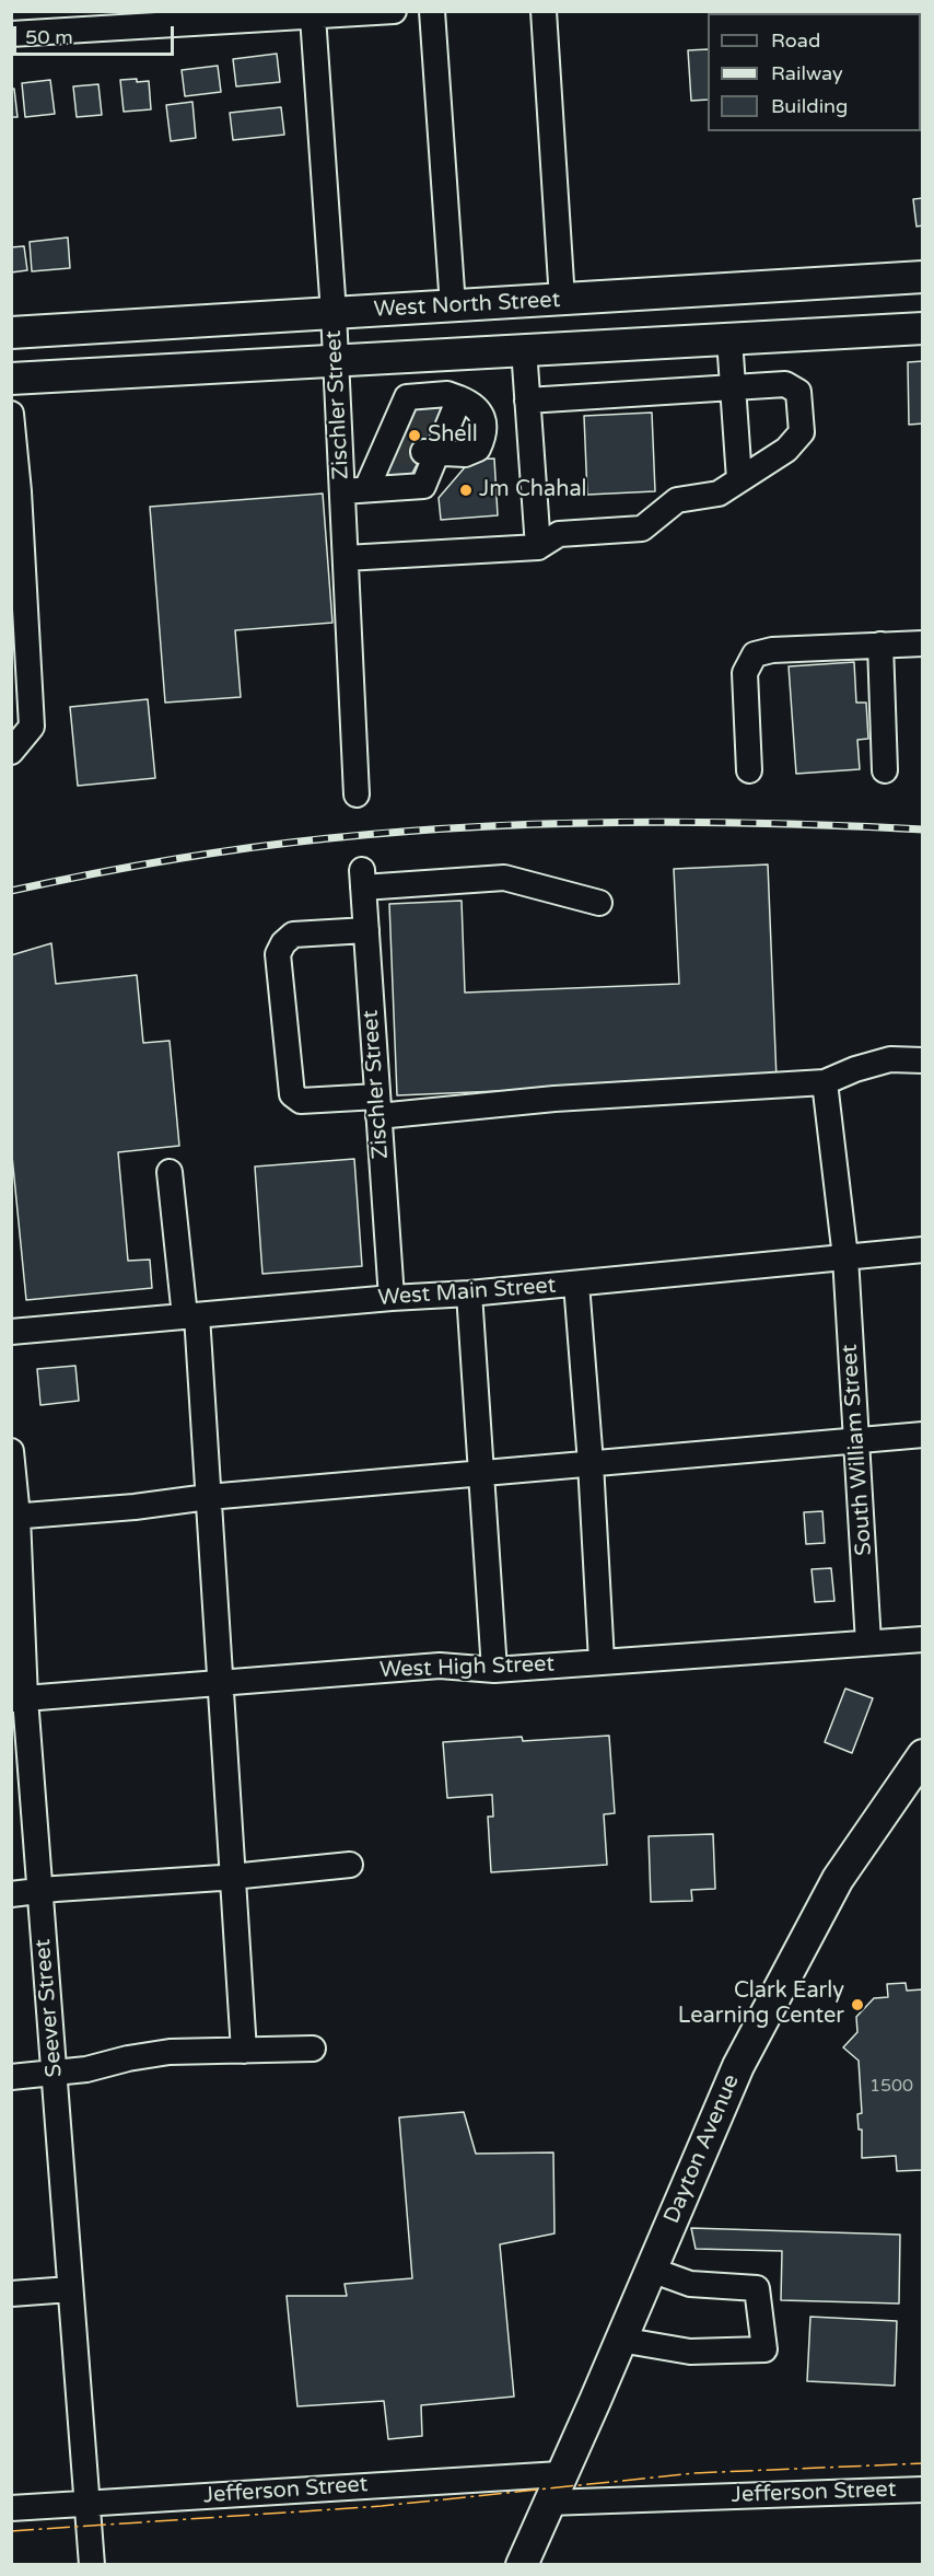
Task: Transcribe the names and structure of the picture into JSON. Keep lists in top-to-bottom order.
{
  "streets": {
    "main road": ["West North Street", "Dayton Avenue"],
    "street": [
      "Zischler Street",
      "West Main Street",
      "South William Street",
      "West High Street",
      "Seever Street",
      "Jefferson Street"
    ]
  },
  "crossings": [
    ["West North Street", "Zischler Street"],
    ["Zischler Street", "West Main Street"],
    ["West Main Street", "South William Street"],
    ["South William Street", "West High Street"],
    ["West High Street", "Seever Street"],
    ["Seever Street", "Jefferson Street"],
    ["Dayton Avenue", "Jefferson Street"]
  ],
  "places": ["Shell", "Jm Chahal", "Clark Early Learning Center"],
  "house_numbers": ["1500"],
  "legend": ["Road", "Railway", "Building"],
  "scale_bar": "50 m"
}
